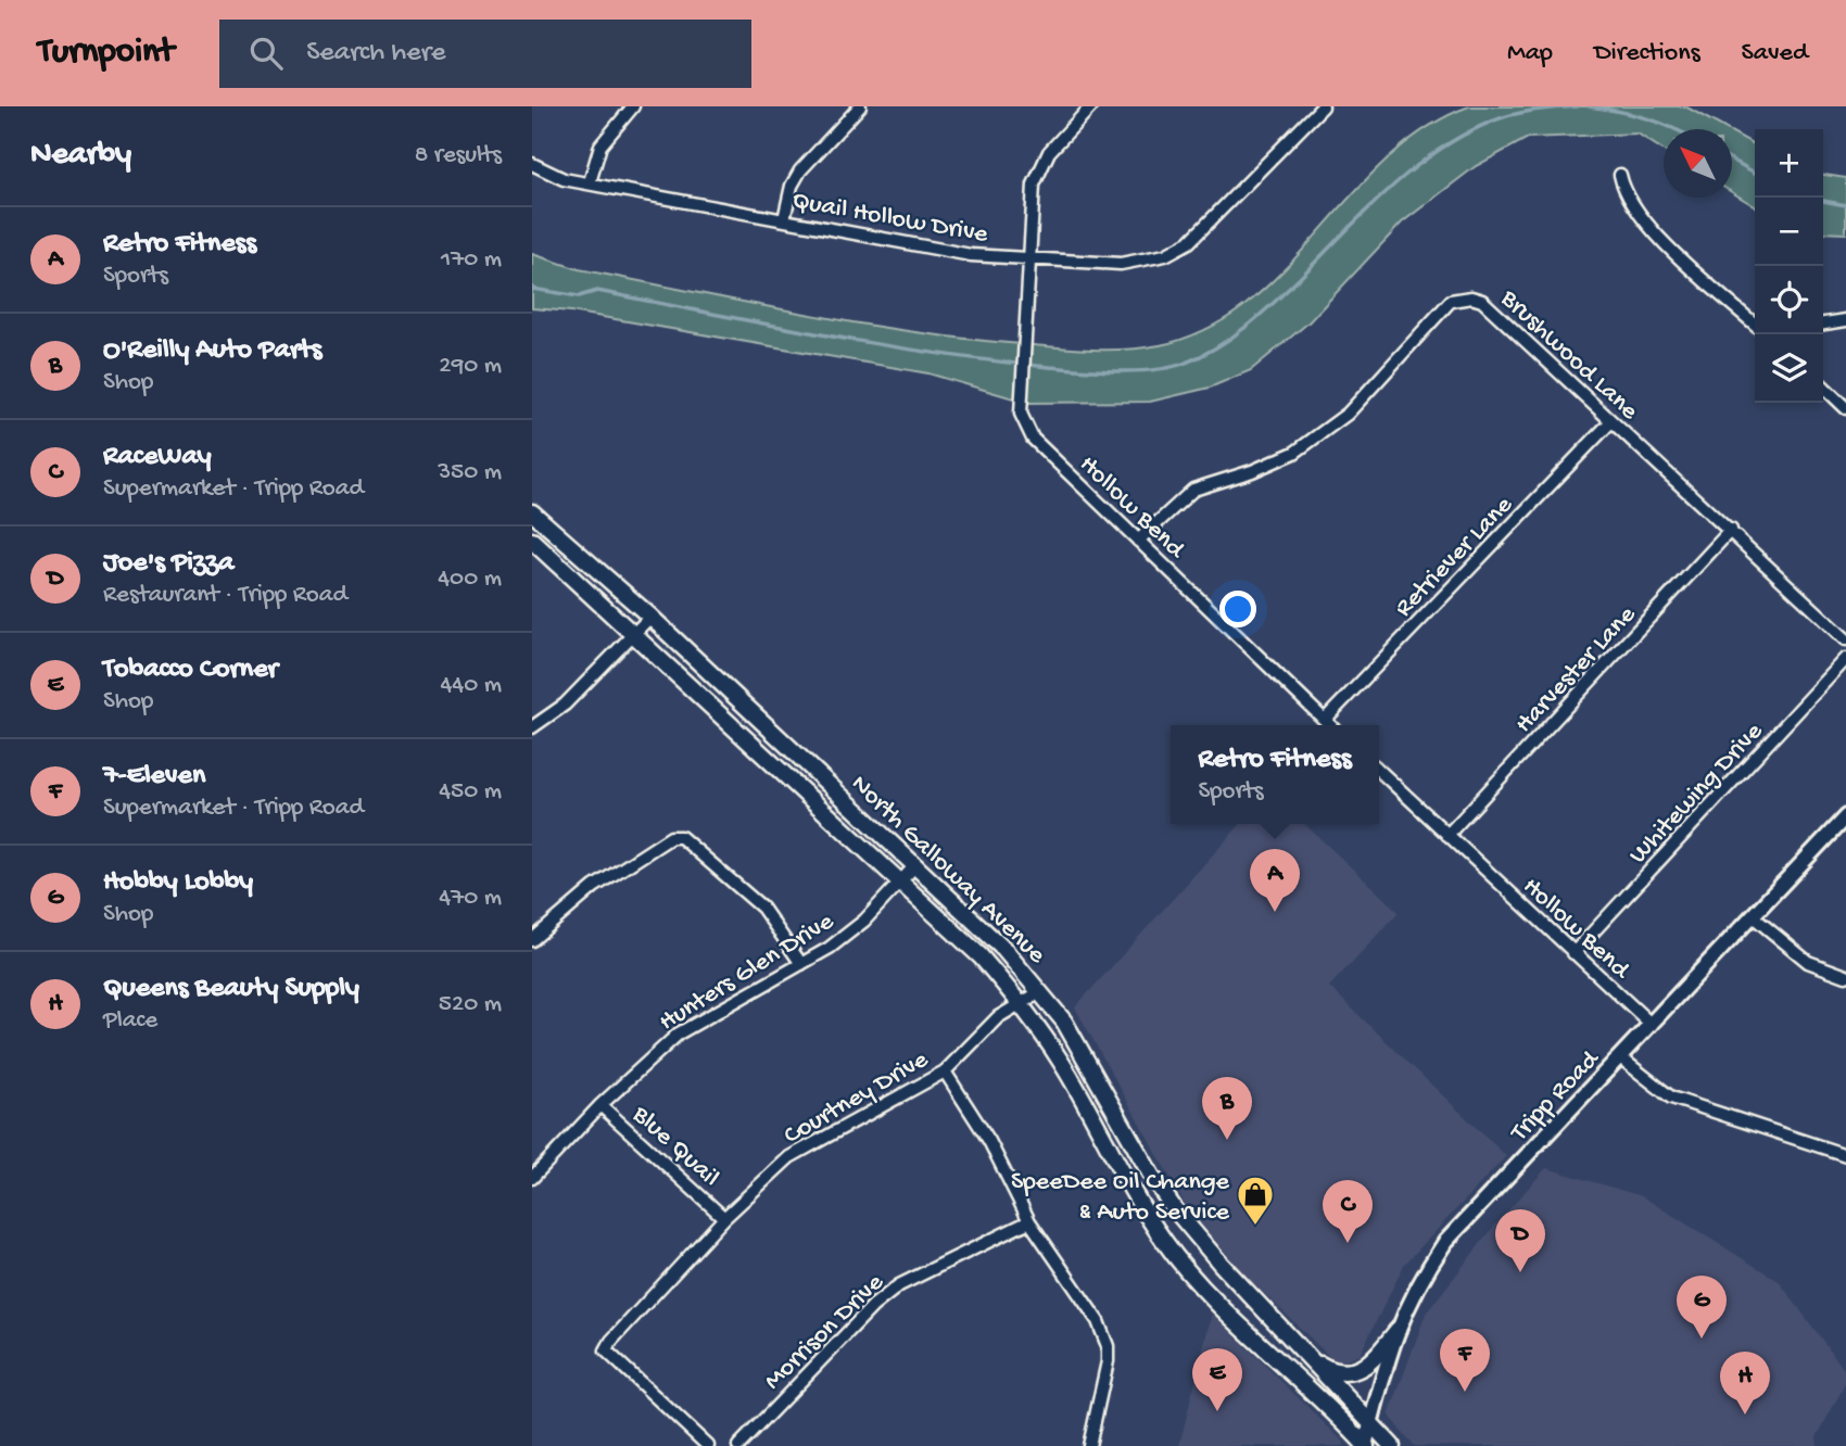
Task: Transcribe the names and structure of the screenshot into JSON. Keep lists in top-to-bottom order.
{
  "streets": {
    "main road": ["North Galloway Avenue"],
    "street": [
      "Quail Hollow Drive",
      "Brushwood Lane",
      "Hollow Bend",
      "Retriever Lane",
      "Harvester Lane",
      "Whitewing Drive",
      "Hunters Glen Drive",
      "Tripp Road",
      "Courtney Drive",
      "Blue Quail",
      "Morrison Drive"
    ]
  },
  "crossings": [
    ["Quail Hollow Drive", "Hollow Bend"],
    ["Brushwood Lane", "Hollow Bend"],
    ["Brushwood Lane", "Retriever Lane"],
    ["Brushwood Lane", "Harvester Lane"],
    ["Hollow Bend", "Retriever Lane"],
    ["Hollow Bend", "Harvester Lane"],
    ["Hollow Bend", "Whitewing Drive"],
    ["Hollow Bend", "Tripp Road"],
    ["North Galloway Avenue", "Hunters Glen Drive"],
    ["North Galloway Avenue", "Tripp Road"],
    ["North Galloway Avenue", "Courtney Drive"],
    ["Hunters Glen Drive", "Blue Quail"],
    ["Courtney Drive", "Blue Quail"]
  ],
  "places": {
    "shop": ["SpeeDee Oil Change & Auto Service"]
  },
  "north": "top left",
  "page": {
    "header": "Turnpoint",
    "search": "Search here",
    "nav": ["Map", "Directions", "Saved"],
    "heading": ["Nearby", "8 results"],
    "map_buttons": ["+", "−"],
    "list": [
      {
        "mark": "A",
        "name": "Retro Fitness",
        "note": "Sports",
        "value": "170 m"
      },
      {
        "mark": "B",
        "name": "O'Reilly Auto Parts",
        "note": "Shop",
        "value": "290 m"
      },
      {
        "mark": "C",
        "name": "RaceWay",
        "note": "Supermarket · Tripp Road",
        "value": "350 m"
      },
      {
        "mark": "D",
        "name": "Joe's Pizza",
        "note": "Restaurant · Tripp Road",
        "value": "400 m"
      },
      {
        "mark": "E",
        "name": "Tobacco Corner",
        "note": "Shop",
        "value": "440 m"
      },
      {
        "mark": "F",
        "name": "7-Eleven",
        "note": "Supermarket · Tripp Road",
        "value": "450 m"
      },
      {
        "mark": "G",
        "name": "Hobby Lobby",
        "note": "Shop",
        "value": "470 m"
      },
      {
        "mark": "H",
        "name": "Queens Beauty Supply",
        "note": "Place",
        "value": "520 m"
      }
    ],
    "popup": ["Retro Fitness", "Sports"],
    "pins": [
      "A",
      "B",
      "C",
      "D",
      "G",
      "F",
      "E",
      "H"
    ]
  }
}
